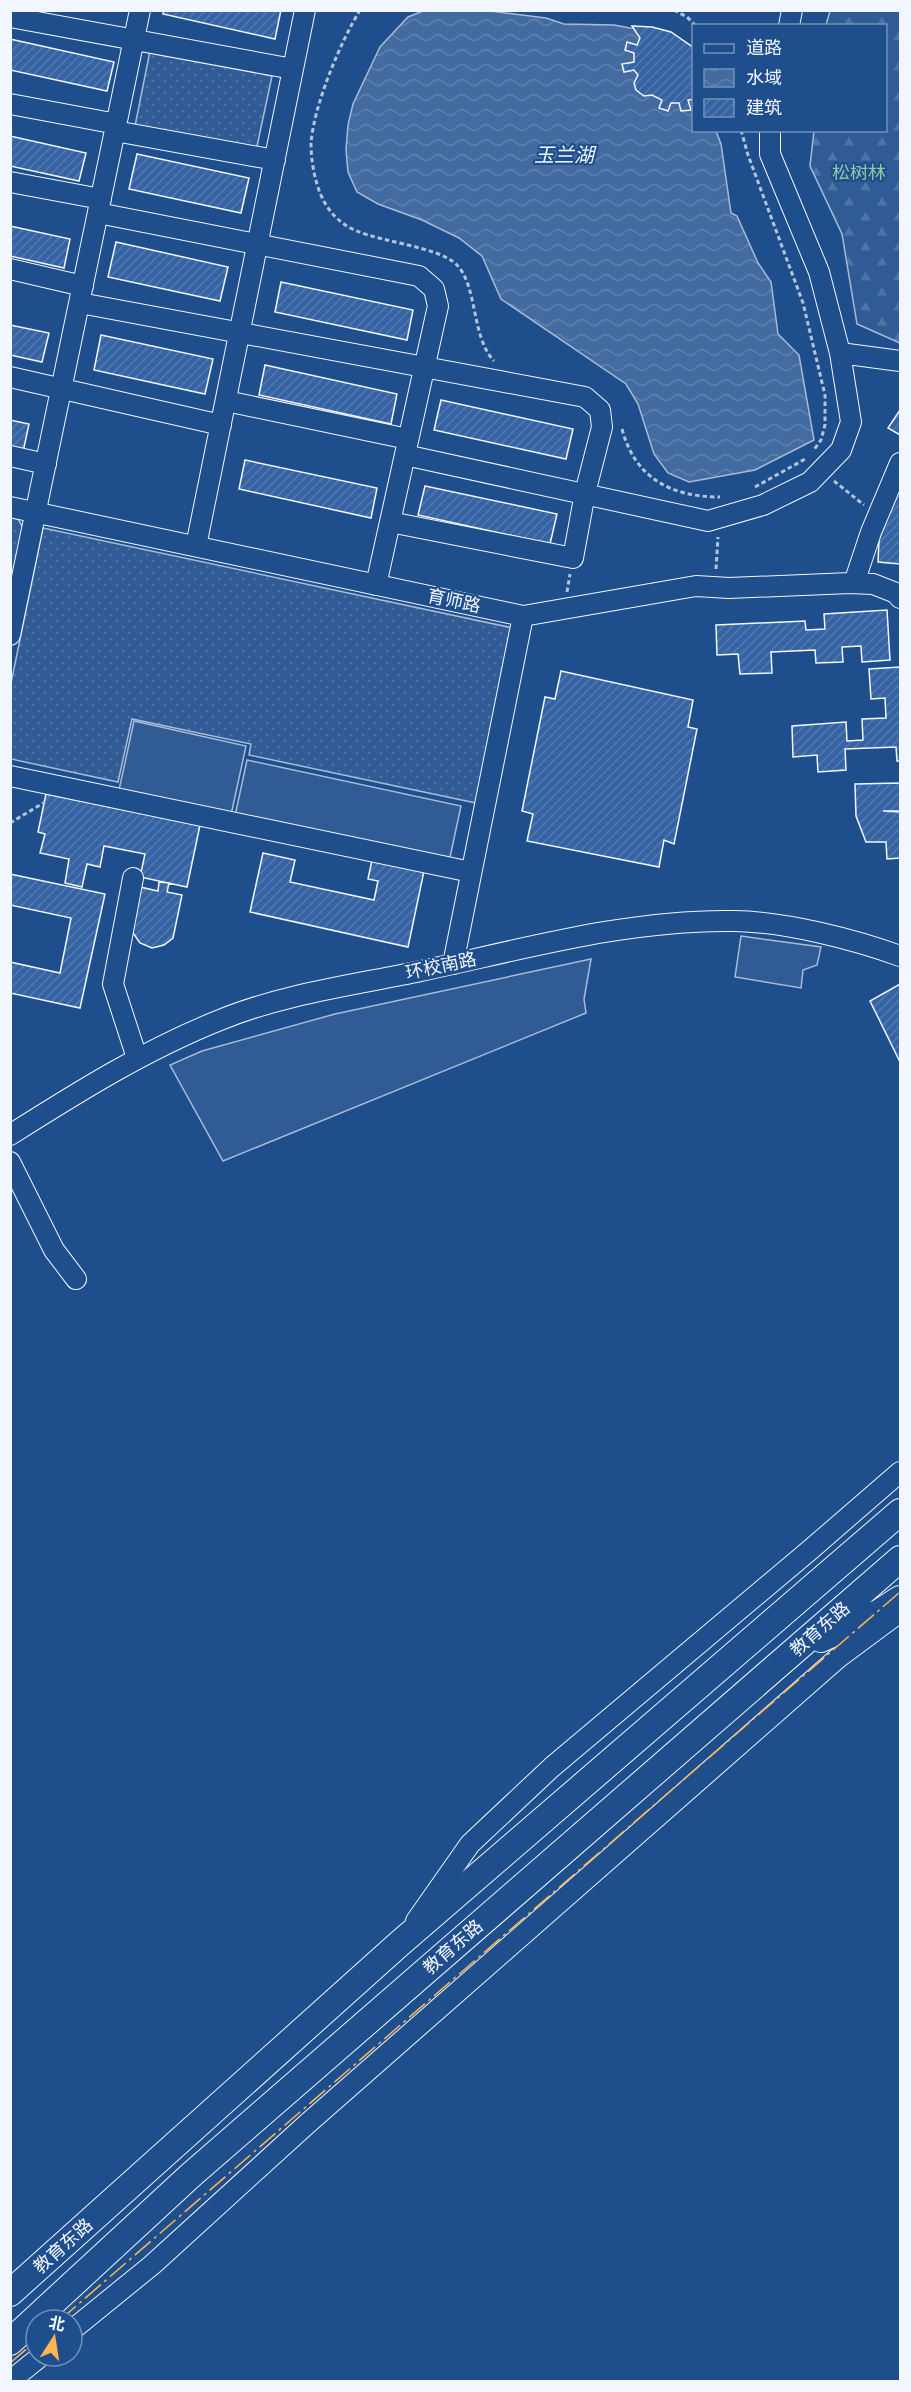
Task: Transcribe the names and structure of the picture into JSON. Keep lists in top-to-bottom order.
{
  "streets": {
    "main road": ["教育东路"],
    "lane": ["育师路", "环校南路"]
  },
  "water": ["玉兰湖"],
  "parks": ["松树林"],
  "legend": ["道路", "水域", "建筑"],
  "north": "top"
}
